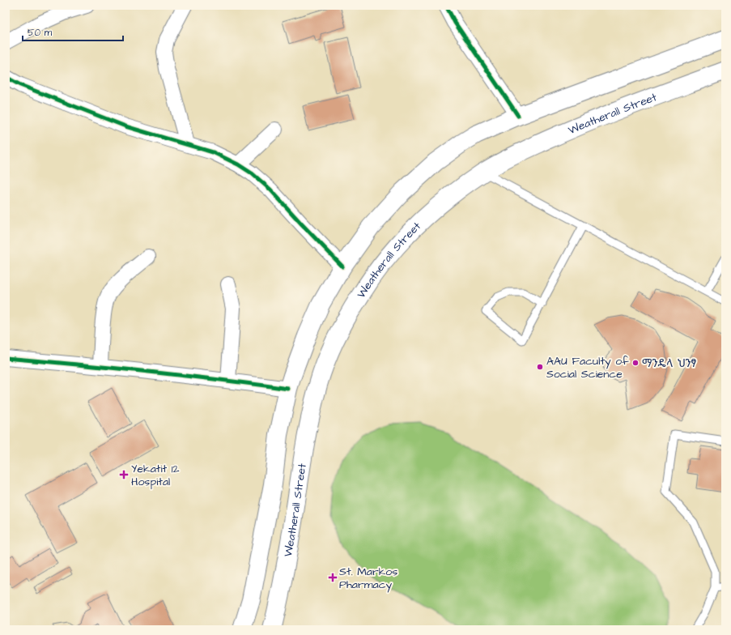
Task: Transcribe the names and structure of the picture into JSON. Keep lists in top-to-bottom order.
{
  "streets": {
    "main road": ["Weatherall Street"]
  },
  "places": {
    "other": ["ማንዴላ ህንፃ", "AAU Faculty of Social Science"],
    "health": ["Yekatit 12 Hospital", "St. Markos Pharmacy"]
  },
  "scale_bar": "50 m"
}
